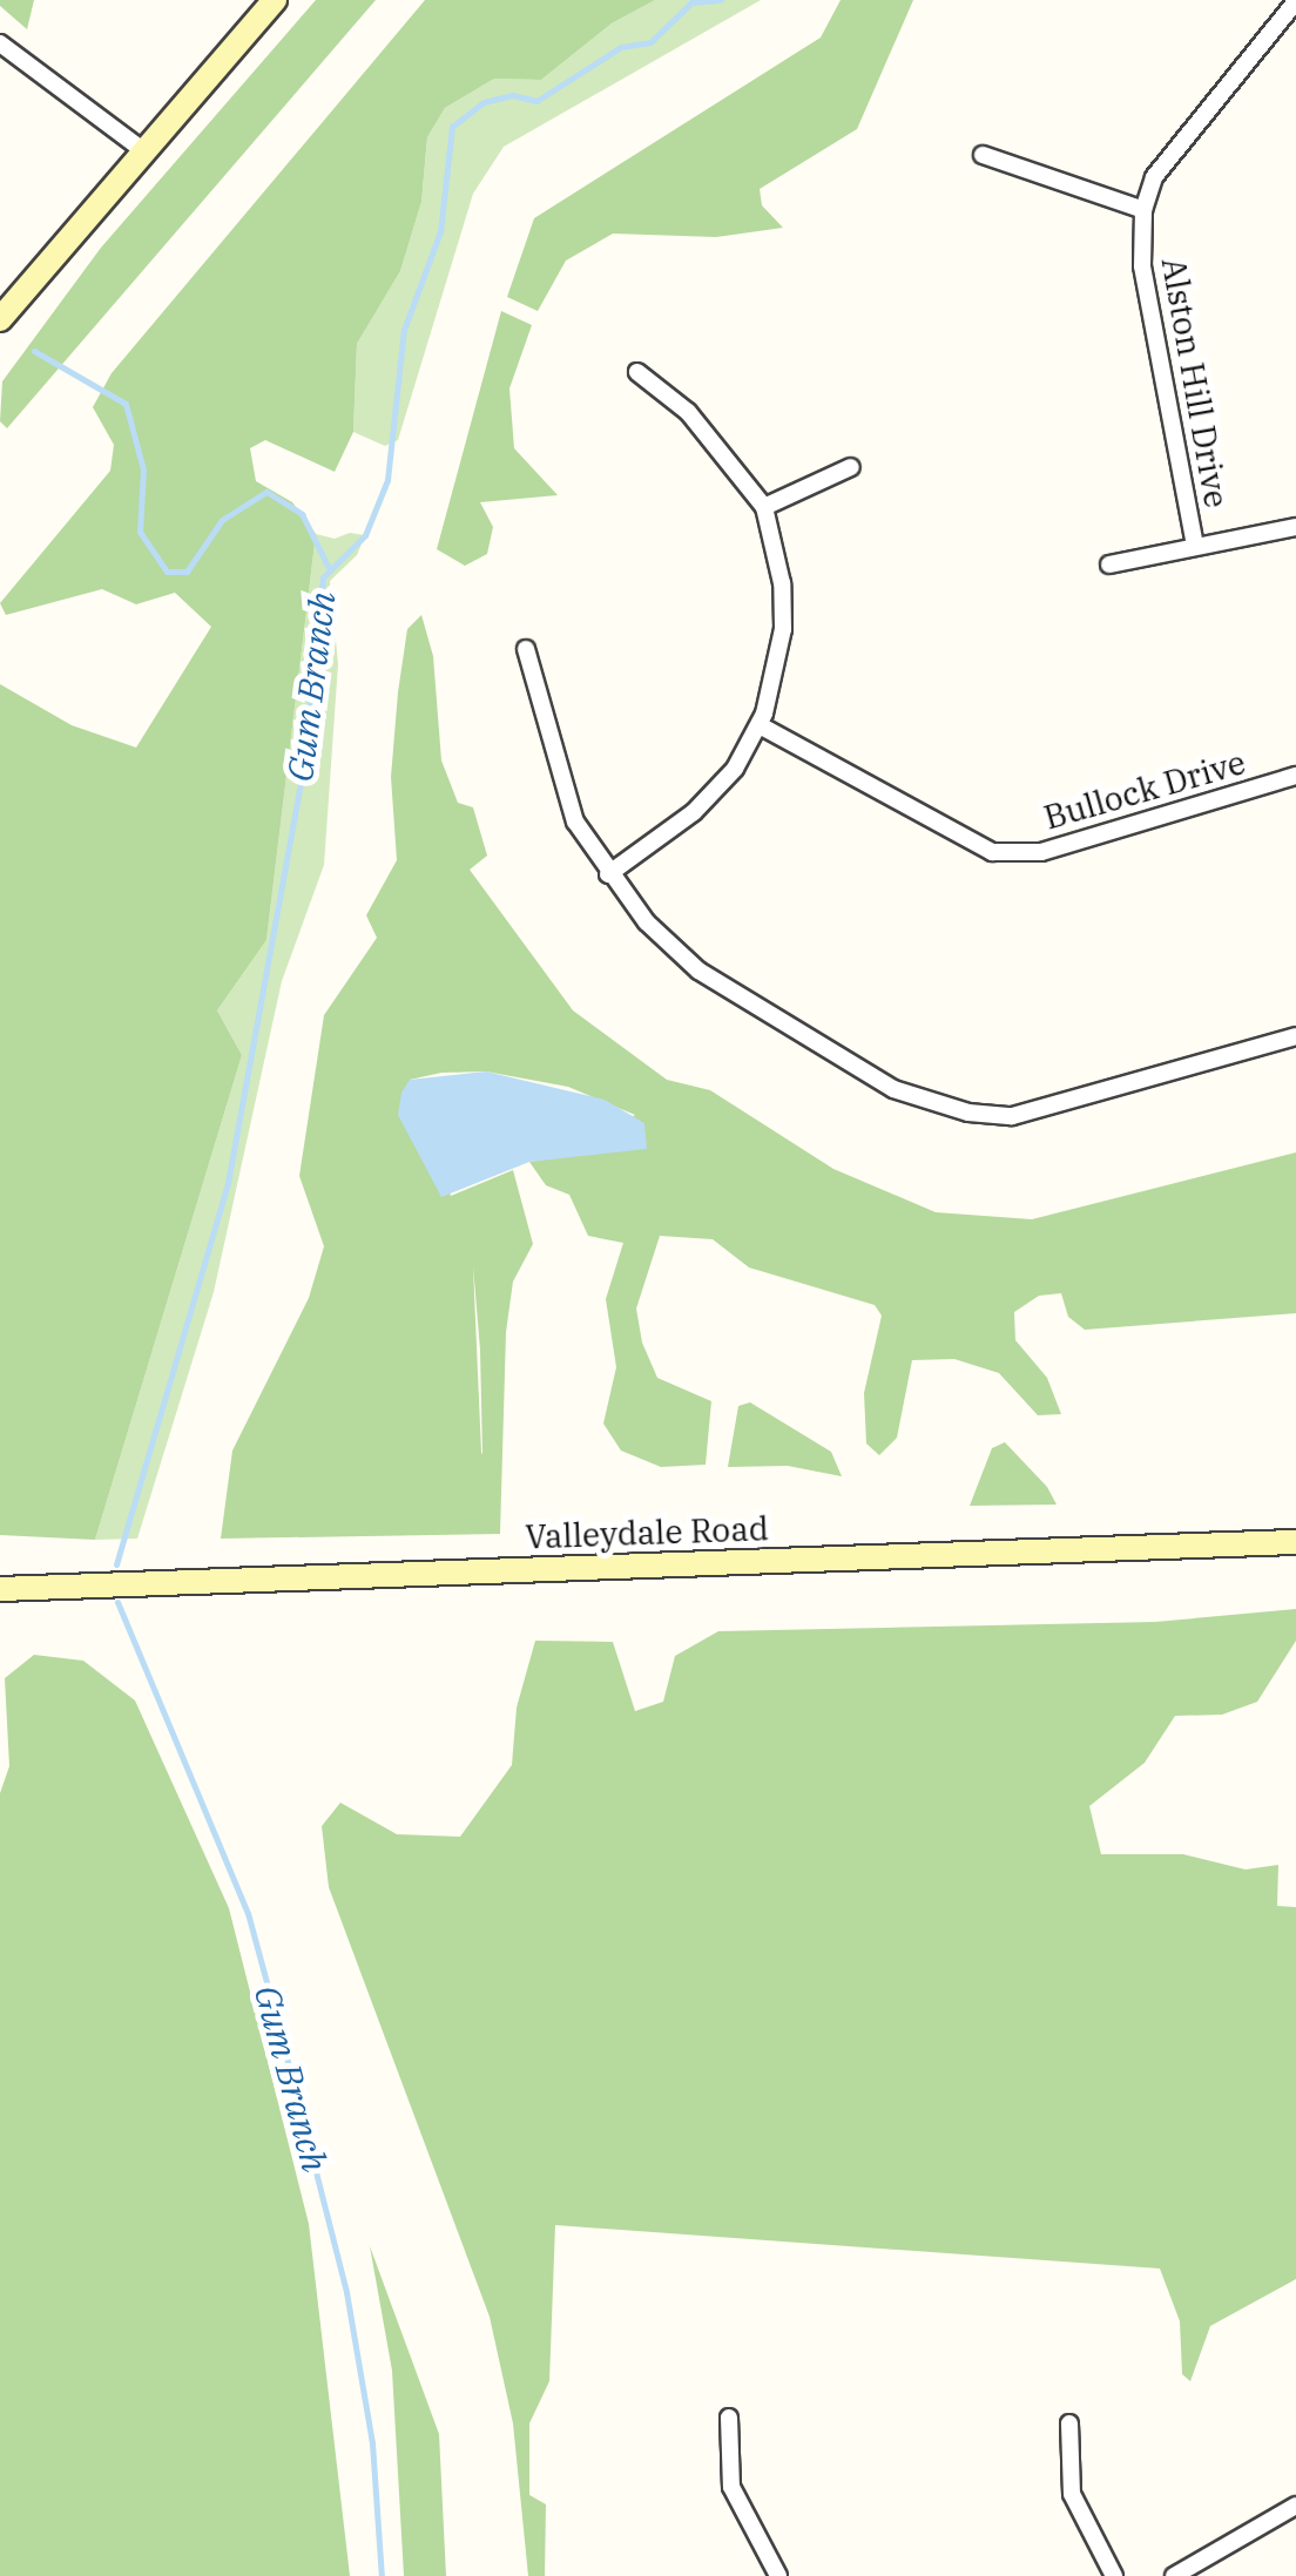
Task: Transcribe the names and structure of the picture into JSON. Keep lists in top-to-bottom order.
{
  "streets": {
    "street": ["Alston Hill Drive", "Bullock Drive", "Valleydale Road"]
  },
  "water": ["Gum Branch"]
}
